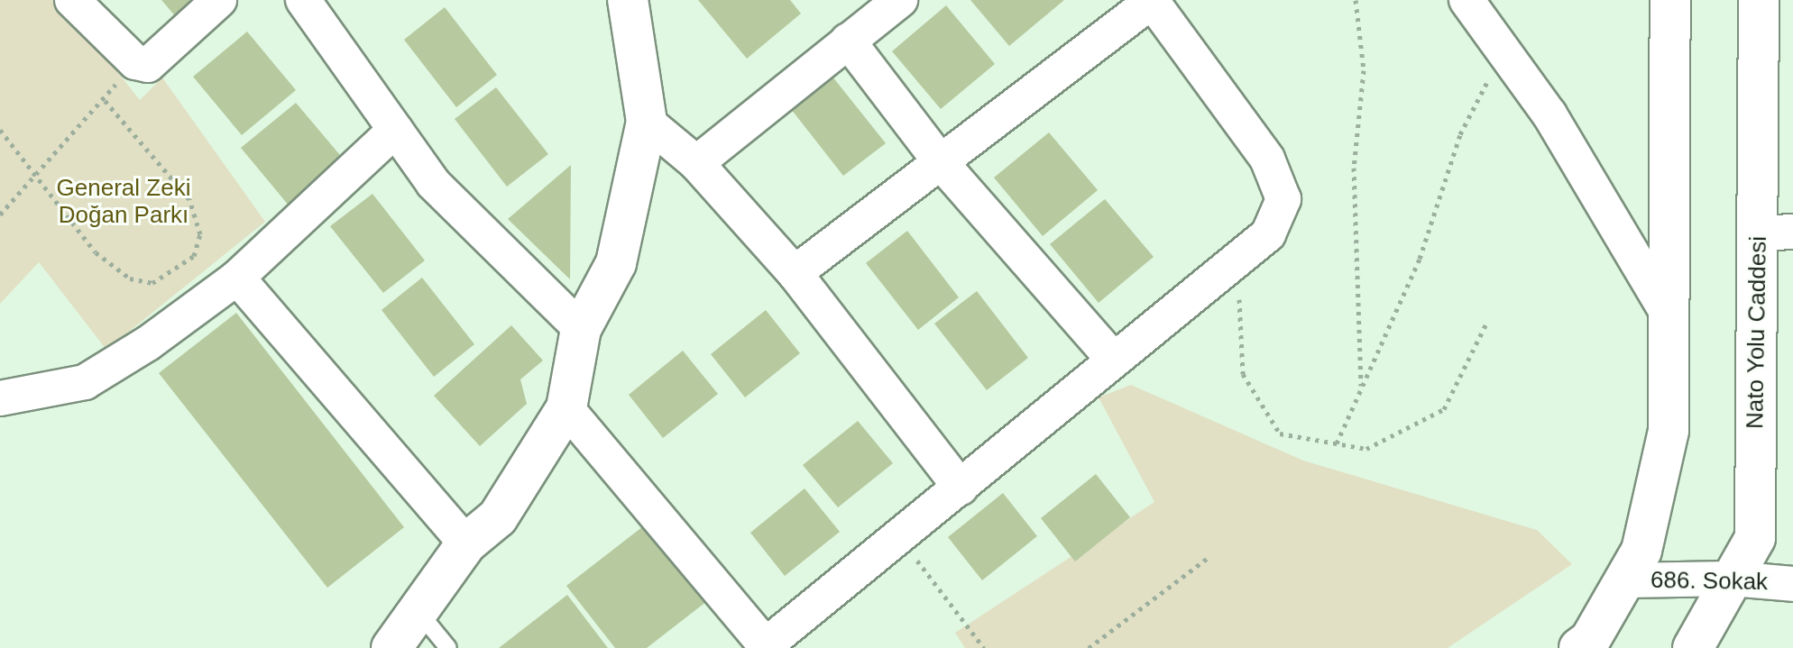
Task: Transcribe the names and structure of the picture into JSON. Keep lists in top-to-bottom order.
{
  "streets": {
    "main road": ["Nato Yolu Caddesi"],
    "street": ["686. Sokak"]
  },
  "crossings": [
    ["Nato Yolu Caddesi", "686. Sokak"]
  ],
  "parks": ["General Zeki Doğan Parkı"]
}
